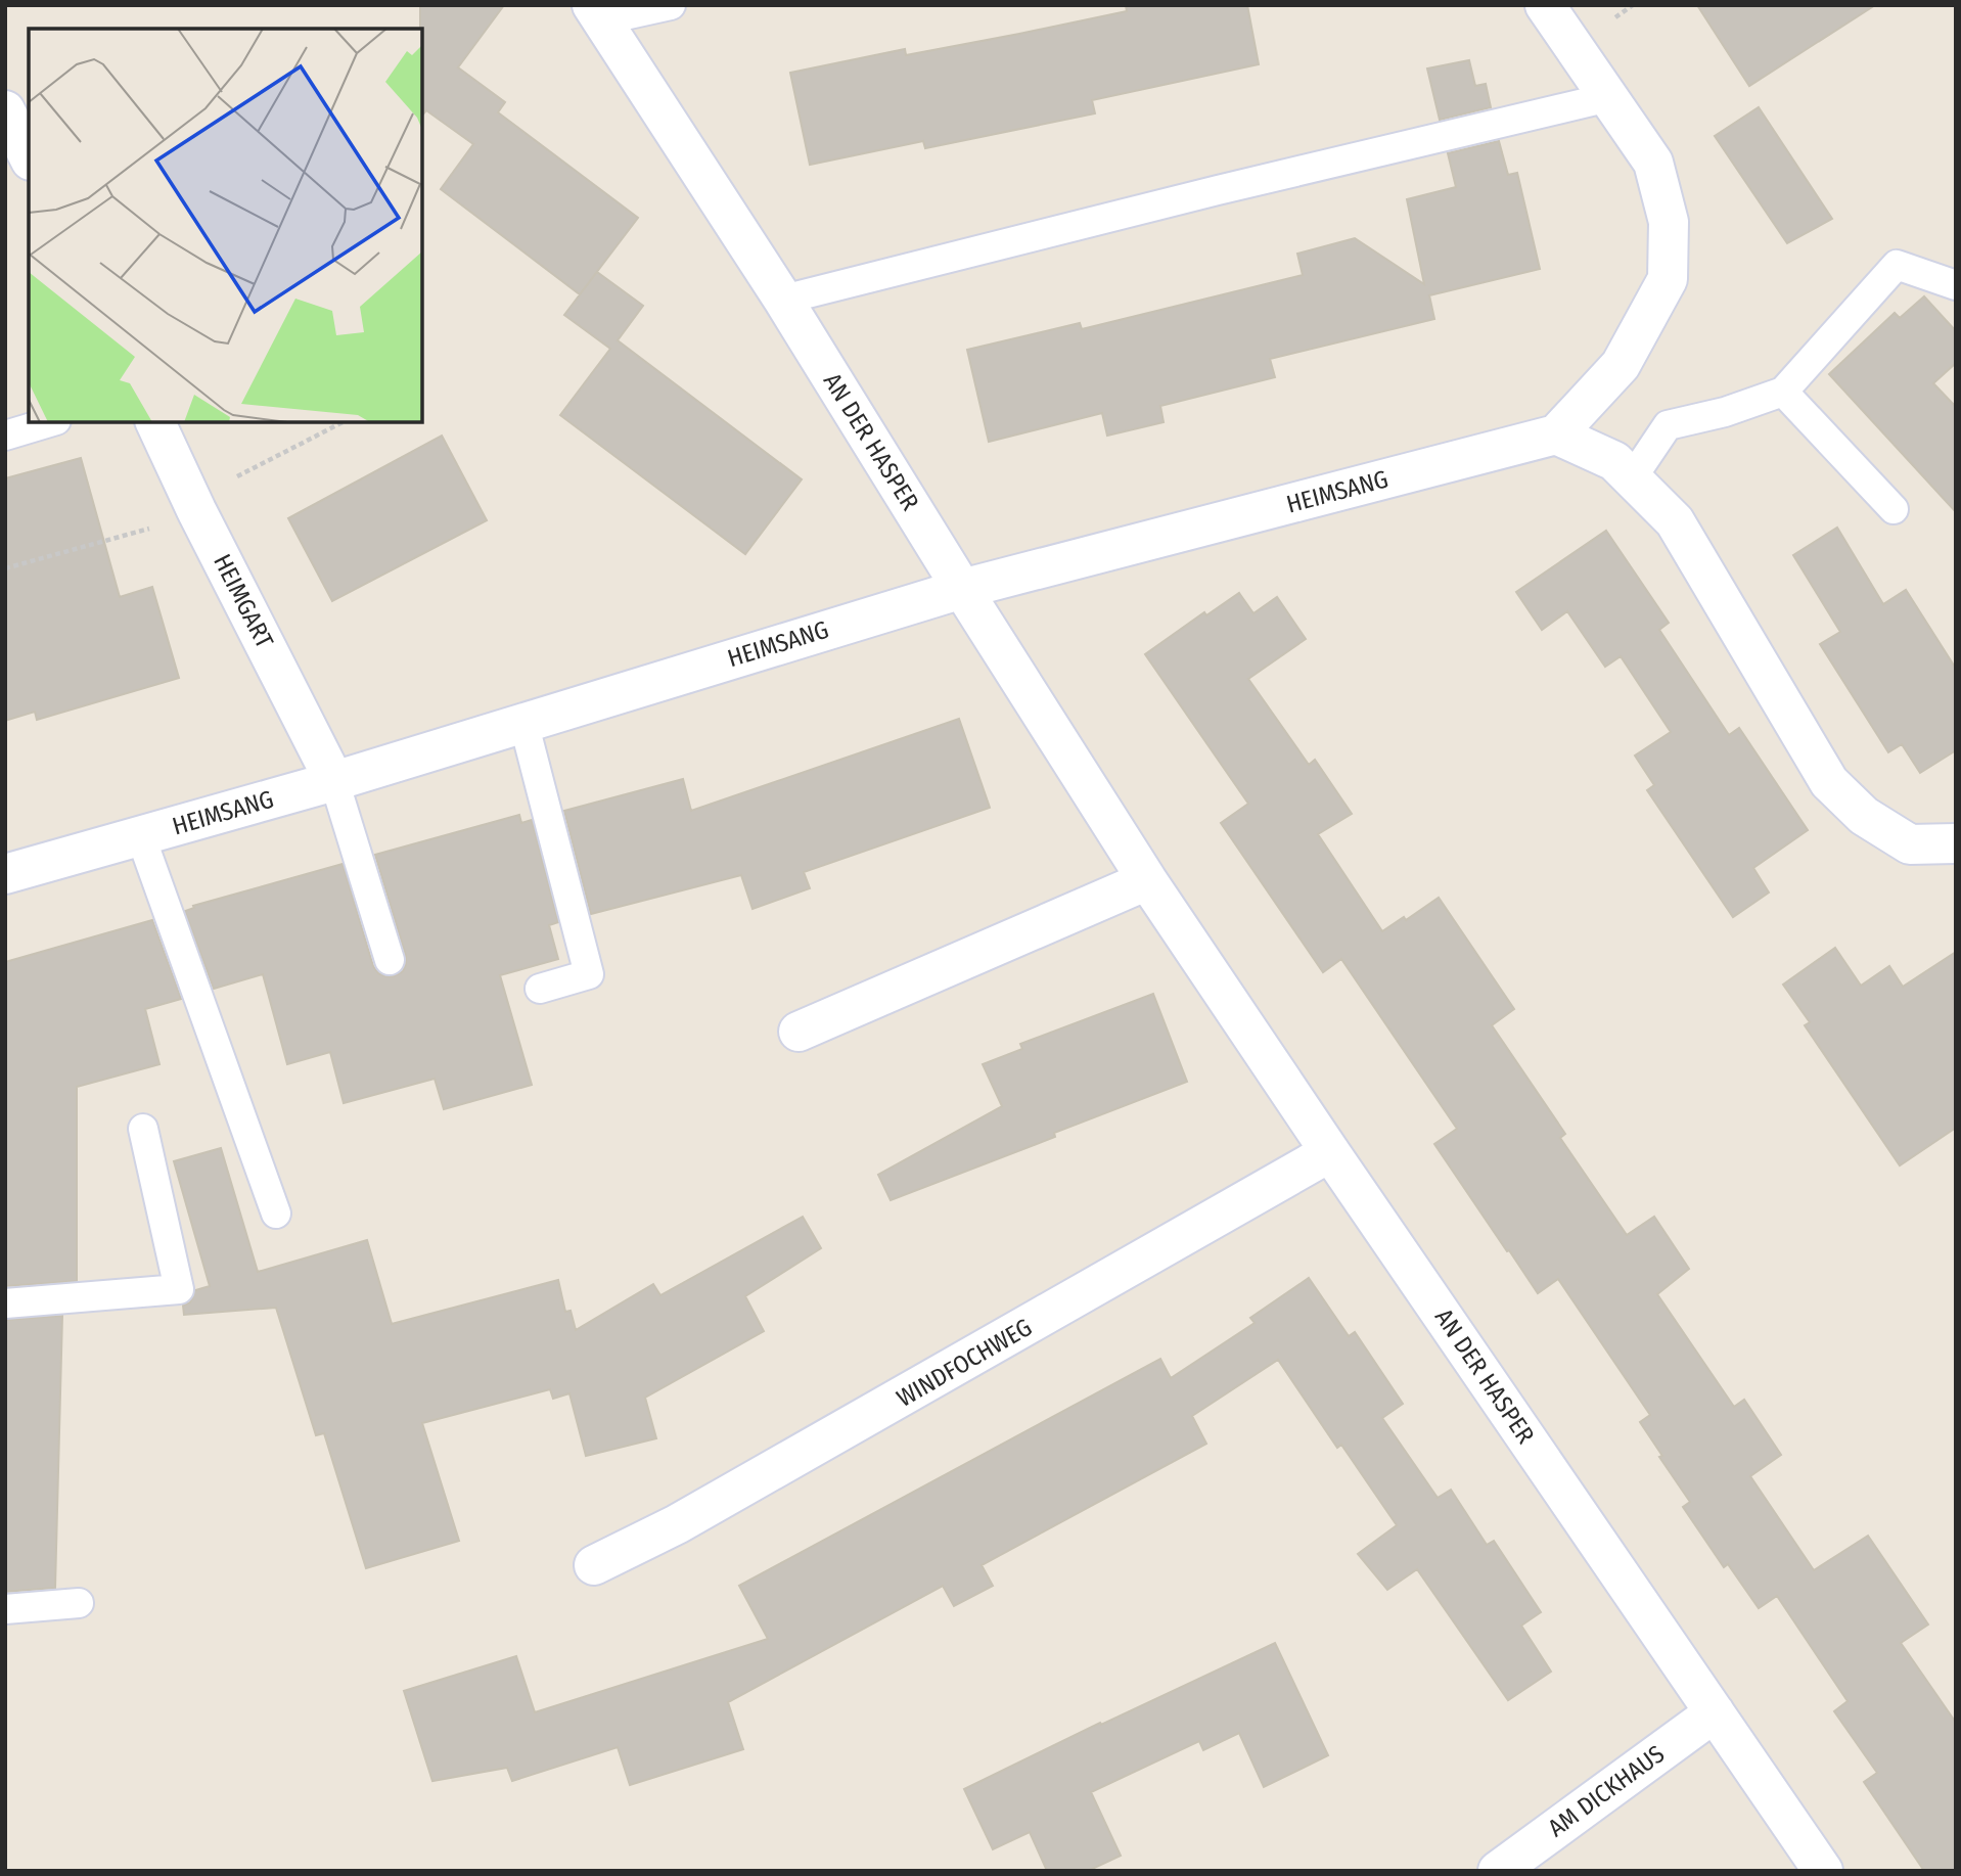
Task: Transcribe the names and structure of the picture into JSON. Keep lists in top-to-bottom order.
{
  "streets": {
    "street": [
      "AN DER HASPER",
      "HEIMSANG",
      "HEIMGART",
      "WINDFOCHWEG",
      "AM DICKHAUS"
    ]
  },
  "crossings": [
    ["AN DER HASPER", "HEIMSANG"],
    ["AN DER HASPER", "WINDFOCHWEG"],
    ["AN DER HASPER", "AM DICKHAUS"],
    ["HEIMSANG", "HEIMGART"]
  ]
}
